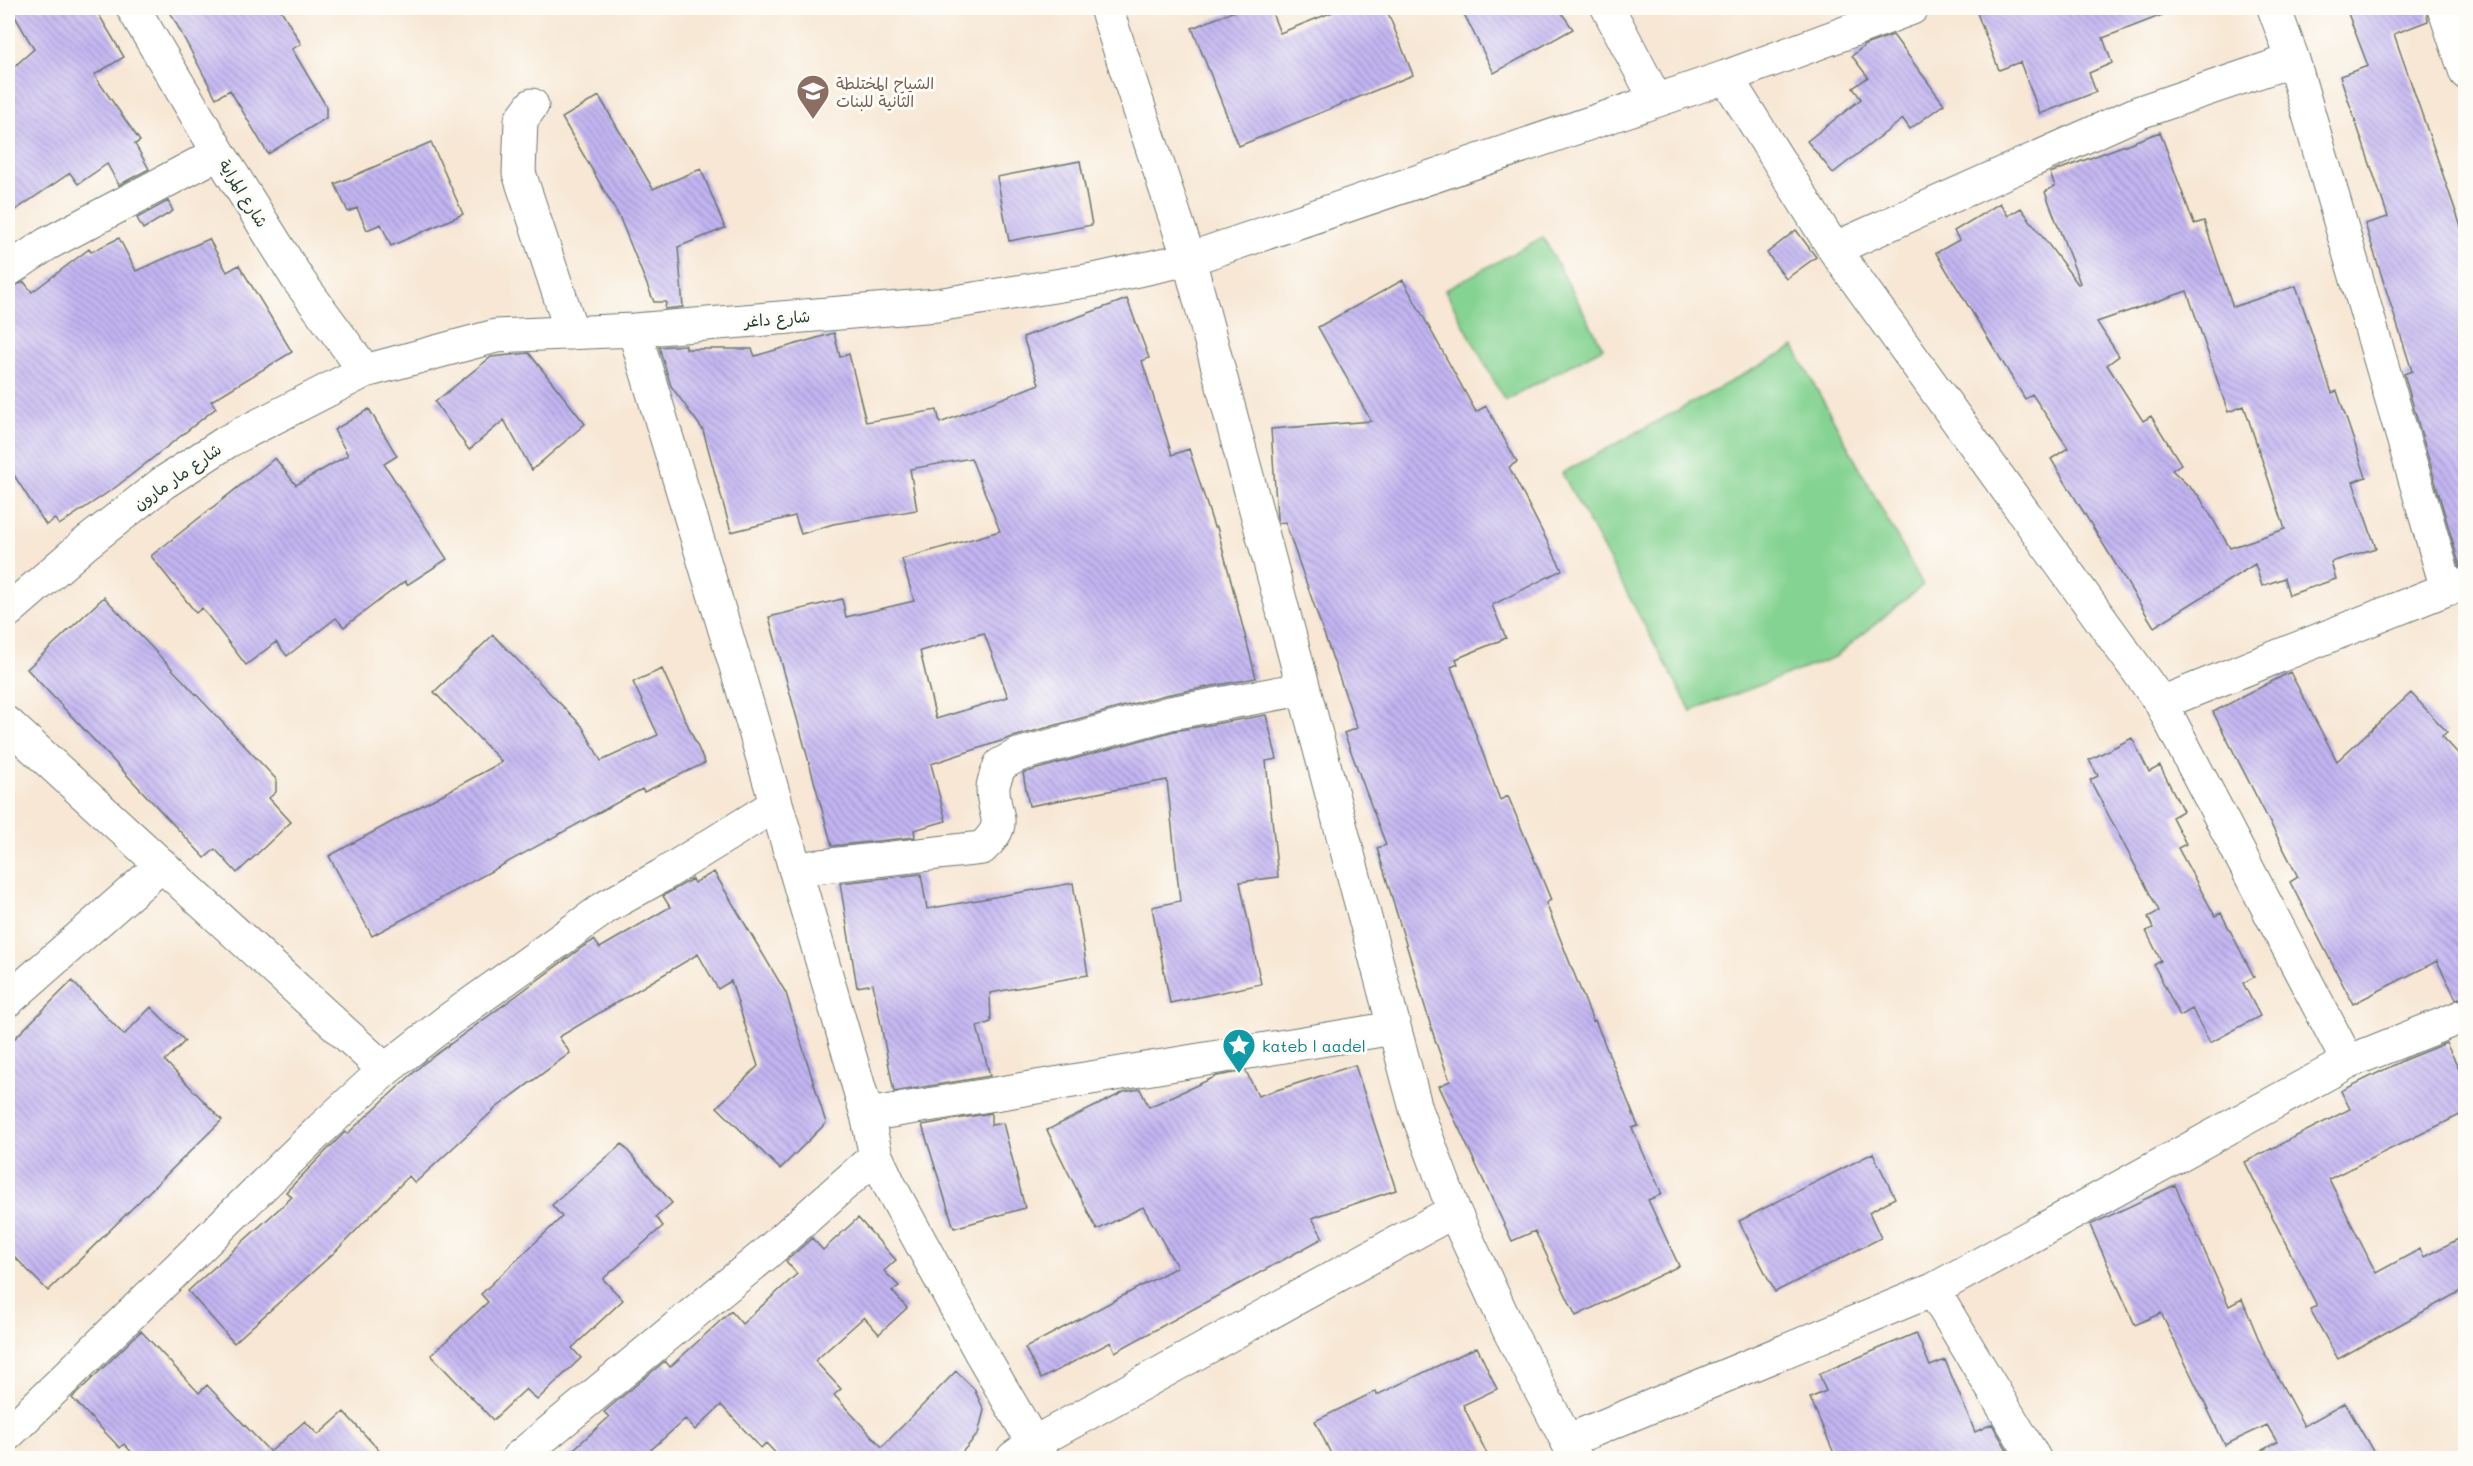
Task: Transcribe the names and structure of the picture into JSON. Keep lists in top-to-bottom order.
{
  "streets": {
    "street": ["شارع المراية", "شارع داغر", "شارع مار مارون"]
  },
  "crossings": [
    ["شارع المراية", "شارع داغر"],
    ["شارع المراية", "شارع مار مارون"],
    ["شارع داغر", "شارع مار مارون"]
  ],
  "places": {
    "school or university": ["الشياح المختلطة الثانية للبنات"],
    "place": ["kateb l aadel"]
  }
}
